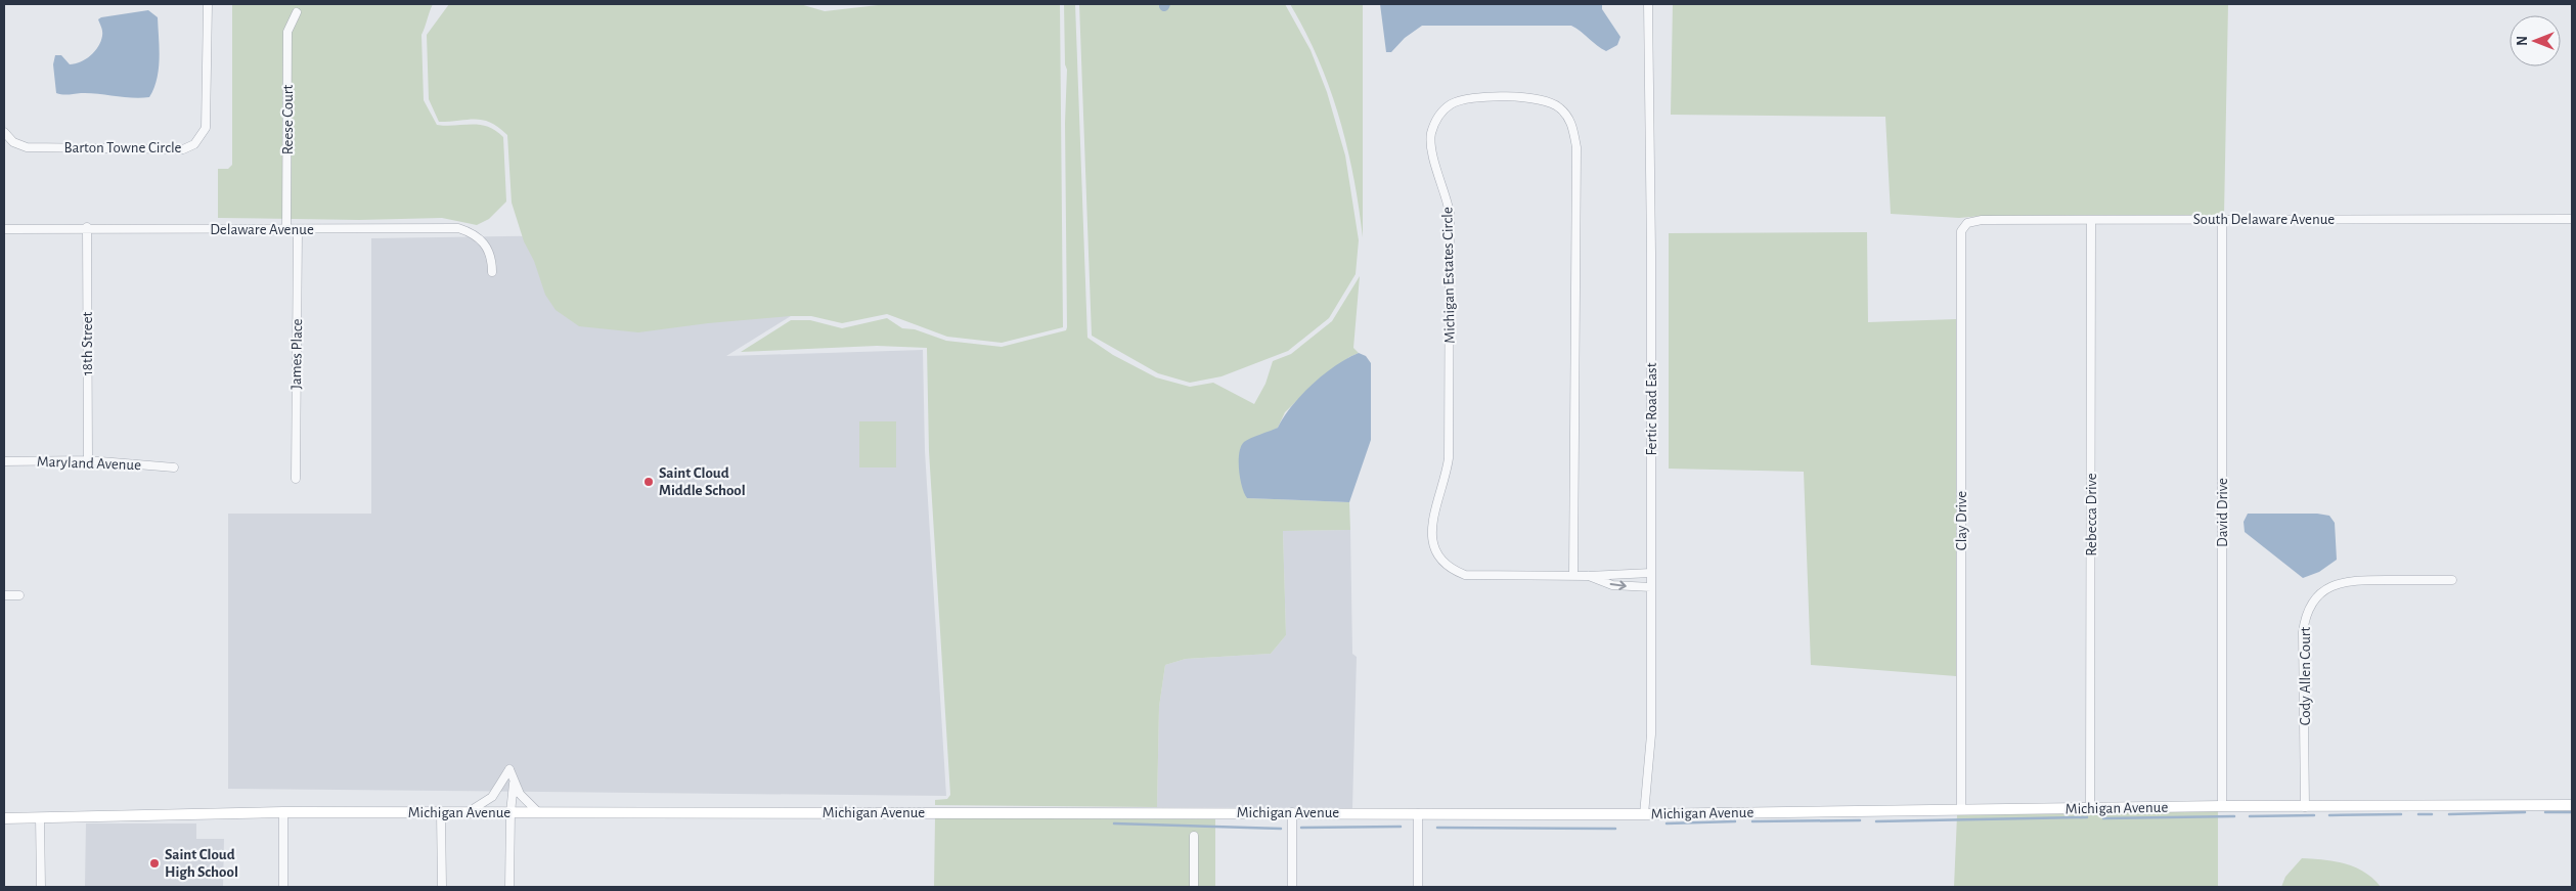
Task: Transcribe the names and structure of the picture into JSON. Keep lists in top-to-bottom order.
{
  "streets": {
    "street": [
      "Reese Court",
      "Barton Towne Circle",
      "South Delaware Avenue",
      "Delaware Avenue",
      "Michigan Estates Circle",
      "18th Street",
      "James Place",
      "Fertic Road East",
      "Maryland Avenue",
      "David Drive",
      "Rebecca Drive",
      "Clay Drive",
      "Cody Allen Court",
      "Michigan Avenue"
    ]
  },
  "crossings": [
    ["Reese Court", "Delaware Avenue"],
    ["South Delaware Avenue", "David Drive"],
    ["South Delaware Avenue", "Rebecca Drive"],
    ["South Delaware Avenue", "Clay Drive"],
    ["Delaware Avenue", "18th Street"],
    ["Delaware Avenue", "James Place"],
    ["Michigan Estates Circle", "Fertic Road East"],
    ["18th Street", "Maryland Avenue"],
    ["Fertic Road East", "Michigan Avenue"],
    ["David Drive", "Michigan Avenue"],
    ["Rebecca Drive", "Michigan Avenue"],
    ["Clay Drive", "Michigan Avenue"],
    ["Cody Allen Court", "Michigan Avenue"]
  ],
  "places": ["Saint Cloud Middle School", "Saint Cloud High School"],
  "north": "left"
}
